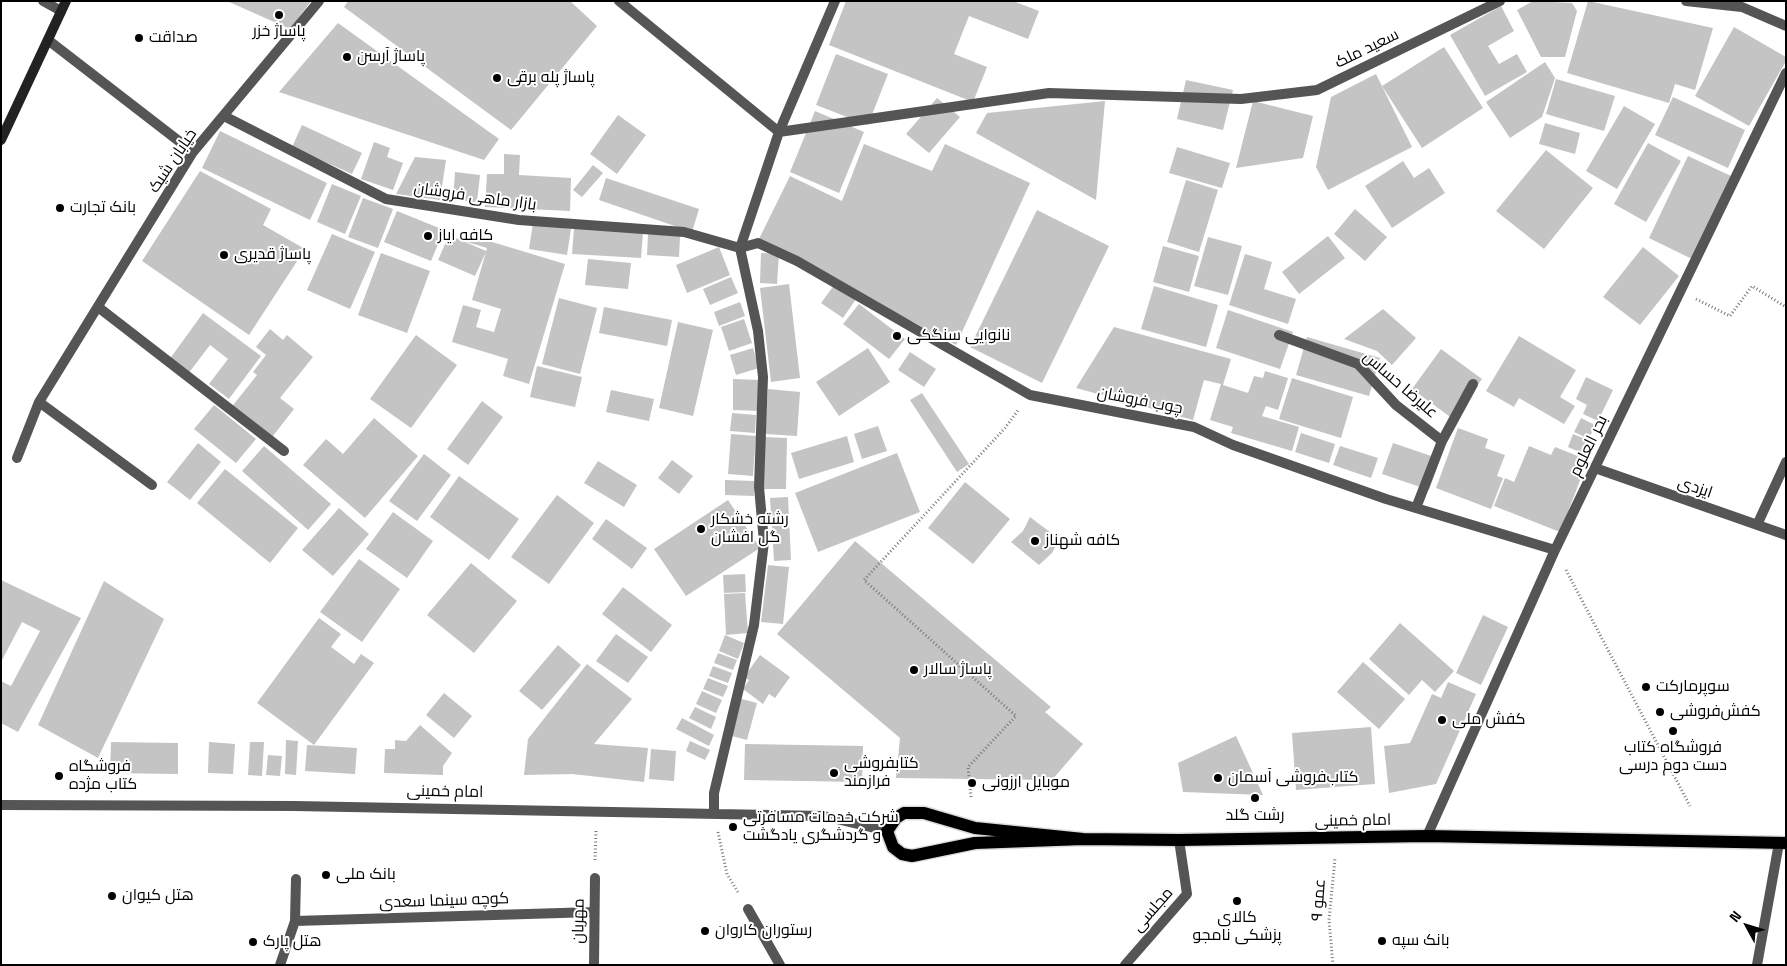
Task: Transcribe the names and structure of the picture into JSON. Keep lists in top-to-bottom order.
{
  "streets": {
    "main road": ["امام خمینی"],
    "street": [
      "سعید ملک",
      "خیابان شیک",
      "بازار ماهی فروشان",
      "علیرضا حساس",
      "چوب فروشان",
      "بحر العلوم",
      "ایزدی",
      "کوچه سینما سعدی",
      "مجلسی",
      "مهربان"
    ],
    "path": ["عمو ۹"]
  },
  "crossings": [
    ["خیابان شیک", "بازار ماهی فروشان"],
    ["بازار ماهی فروشان", "چوب فروشان"],
    ["علیرضا حساس", "چوب فروشان"],
    ["چوب فروشان", "بحر العلوم"],
    ["بحر العلوم", "ایزدی"],
    ["بحر العلوم", "امام خمینی"],
    ["امام خمینی", "عمو ۹"],
    ["امام خمینی", "مجلسی"],
    ["کوچه سینما سعدی", "مهربان"]
  ],
  "places": [
    "پاساژ خزر",
    "صداقت",
    "پاساژ آرسن",
    "پاساژ پله برقی",
    "بانک تجارت",
    "کافه ایاز",
    "پاساژ قدیری",
    "نانوایی سنگکی",
    "رشته خشکار گل افشان",
    "کافه شهناز",
    "پاساژ سالار",
    "سوپرمارکت",
    "کفش‌فروشی",
    "کفش ملی",
    "فروشگاه کتاب دست دوم درسی",
    "کتابفروشی فرازمند",
    "فروشگاه کتاب مژده",
    "کتاب‌فروشی آسمان",
    "موبایل ارزونی",
    "رشت گلد",
    "شرکت خدمات مسافرتی و گردشگری یادگشت",
    "بانک ملی",
    "هتل کیوان",
    "کالای پزشکی نامجو",
    "رستوران کاروان",
    "بانک سپه",
    "هتل پارک"
  ],
  "north": "top left"
}
